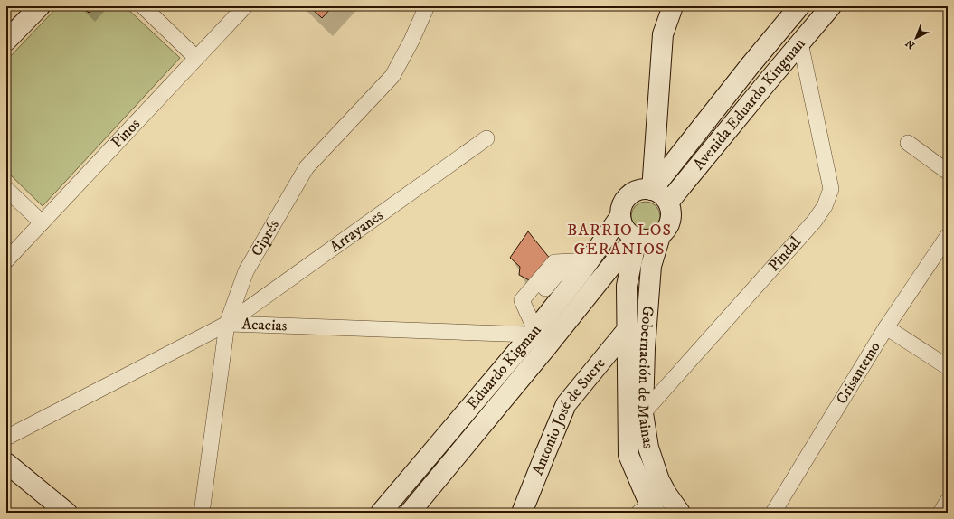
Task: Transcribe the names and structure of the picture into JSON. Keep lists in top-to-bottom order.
{
  "streets": {
    "main road": [
      "Avenida Eduardo Kingman",
      "Eduardo Kigman",
      "Gobernación de Mainas",
      "Antonio José de Sucre"
    ],
    "street": [
      "Pinos",
      "Arrayanes",
      "Ciprés",
      "Pindal",
      "Acacias",
      "Crisantemo"
    ]
  },
  "crossings": [
    ["Avenida Eduardo Kingman", "Pindal"],
    ["Avenida Eduardo Kingman", "Eduardo Kigman"],
    ["Avenida Eduardo Kingman", "Gobernación de Mainas"],
    ["Arrayanes", "Ciprés"],
    ["Arrayanes", "Acacias"],
    ["Ciprés", "Acacias"],
    ["Pindal", "Gobernación de Mainas"],
    ["Acacias", "Eduardo Kigman"],
    ["Eduardo Kigman", "Gobernación de Mainas"],
    ["Gobernación de Mainas", "Antonio José de Sucre"]
  ],
  "districts": ["BARRIO LOS GERANIOS"],
  "north": "bottom left"
}
